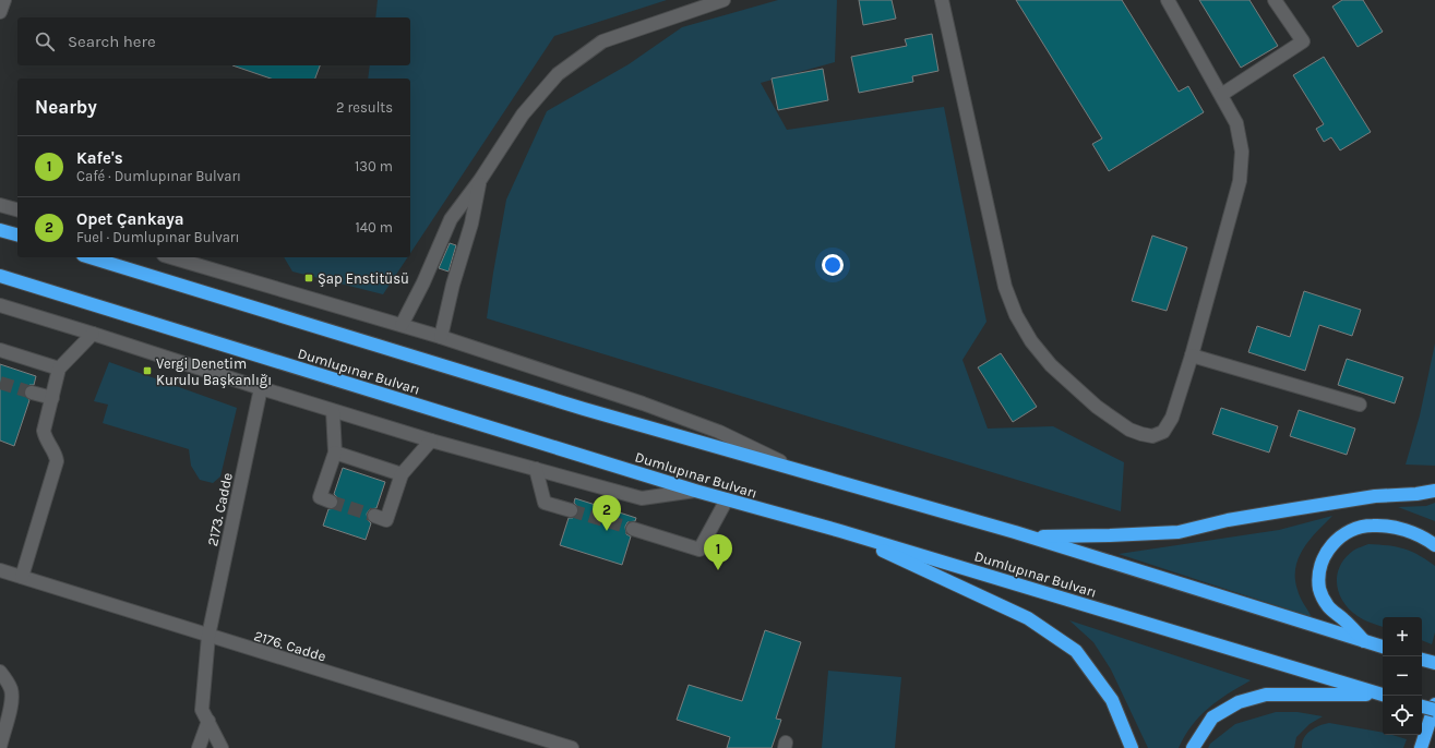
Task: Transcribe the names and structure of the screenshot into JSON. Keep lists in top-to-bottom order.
{
  "streets": {
    "highway": ["Dumlupınar Bulvarı"],
    "street": ["2173. Cadde", "2176. Cadde"]
  },
  "crossings": [
    ["2173. Cadde", "2176. Cadde"]
  ],
  "places": {
    "transit": ["Şap Enstitüsü", "Vergi Denetim Kurulu Başkanlığı"]
  },
  "page": {
    "search": "Search here",
    "heading": ["Nearby", "2 results"],
    "list": [
      {
        "mark": "1",
        "name": "Kafe's",
        "note": "Café · Dumlupınar Bulvarı",
        "value": "130 m"
      },
      {
        "mark": "2",
        "name": "Opet Çankaya",
        "note": "Fuel · Dumlupınar Bulvarı",
        "value": "140 m"
      }
    ],
    "pins": ["2", "1"],
    "map_buttons": ["+", "−"]
  }
}
